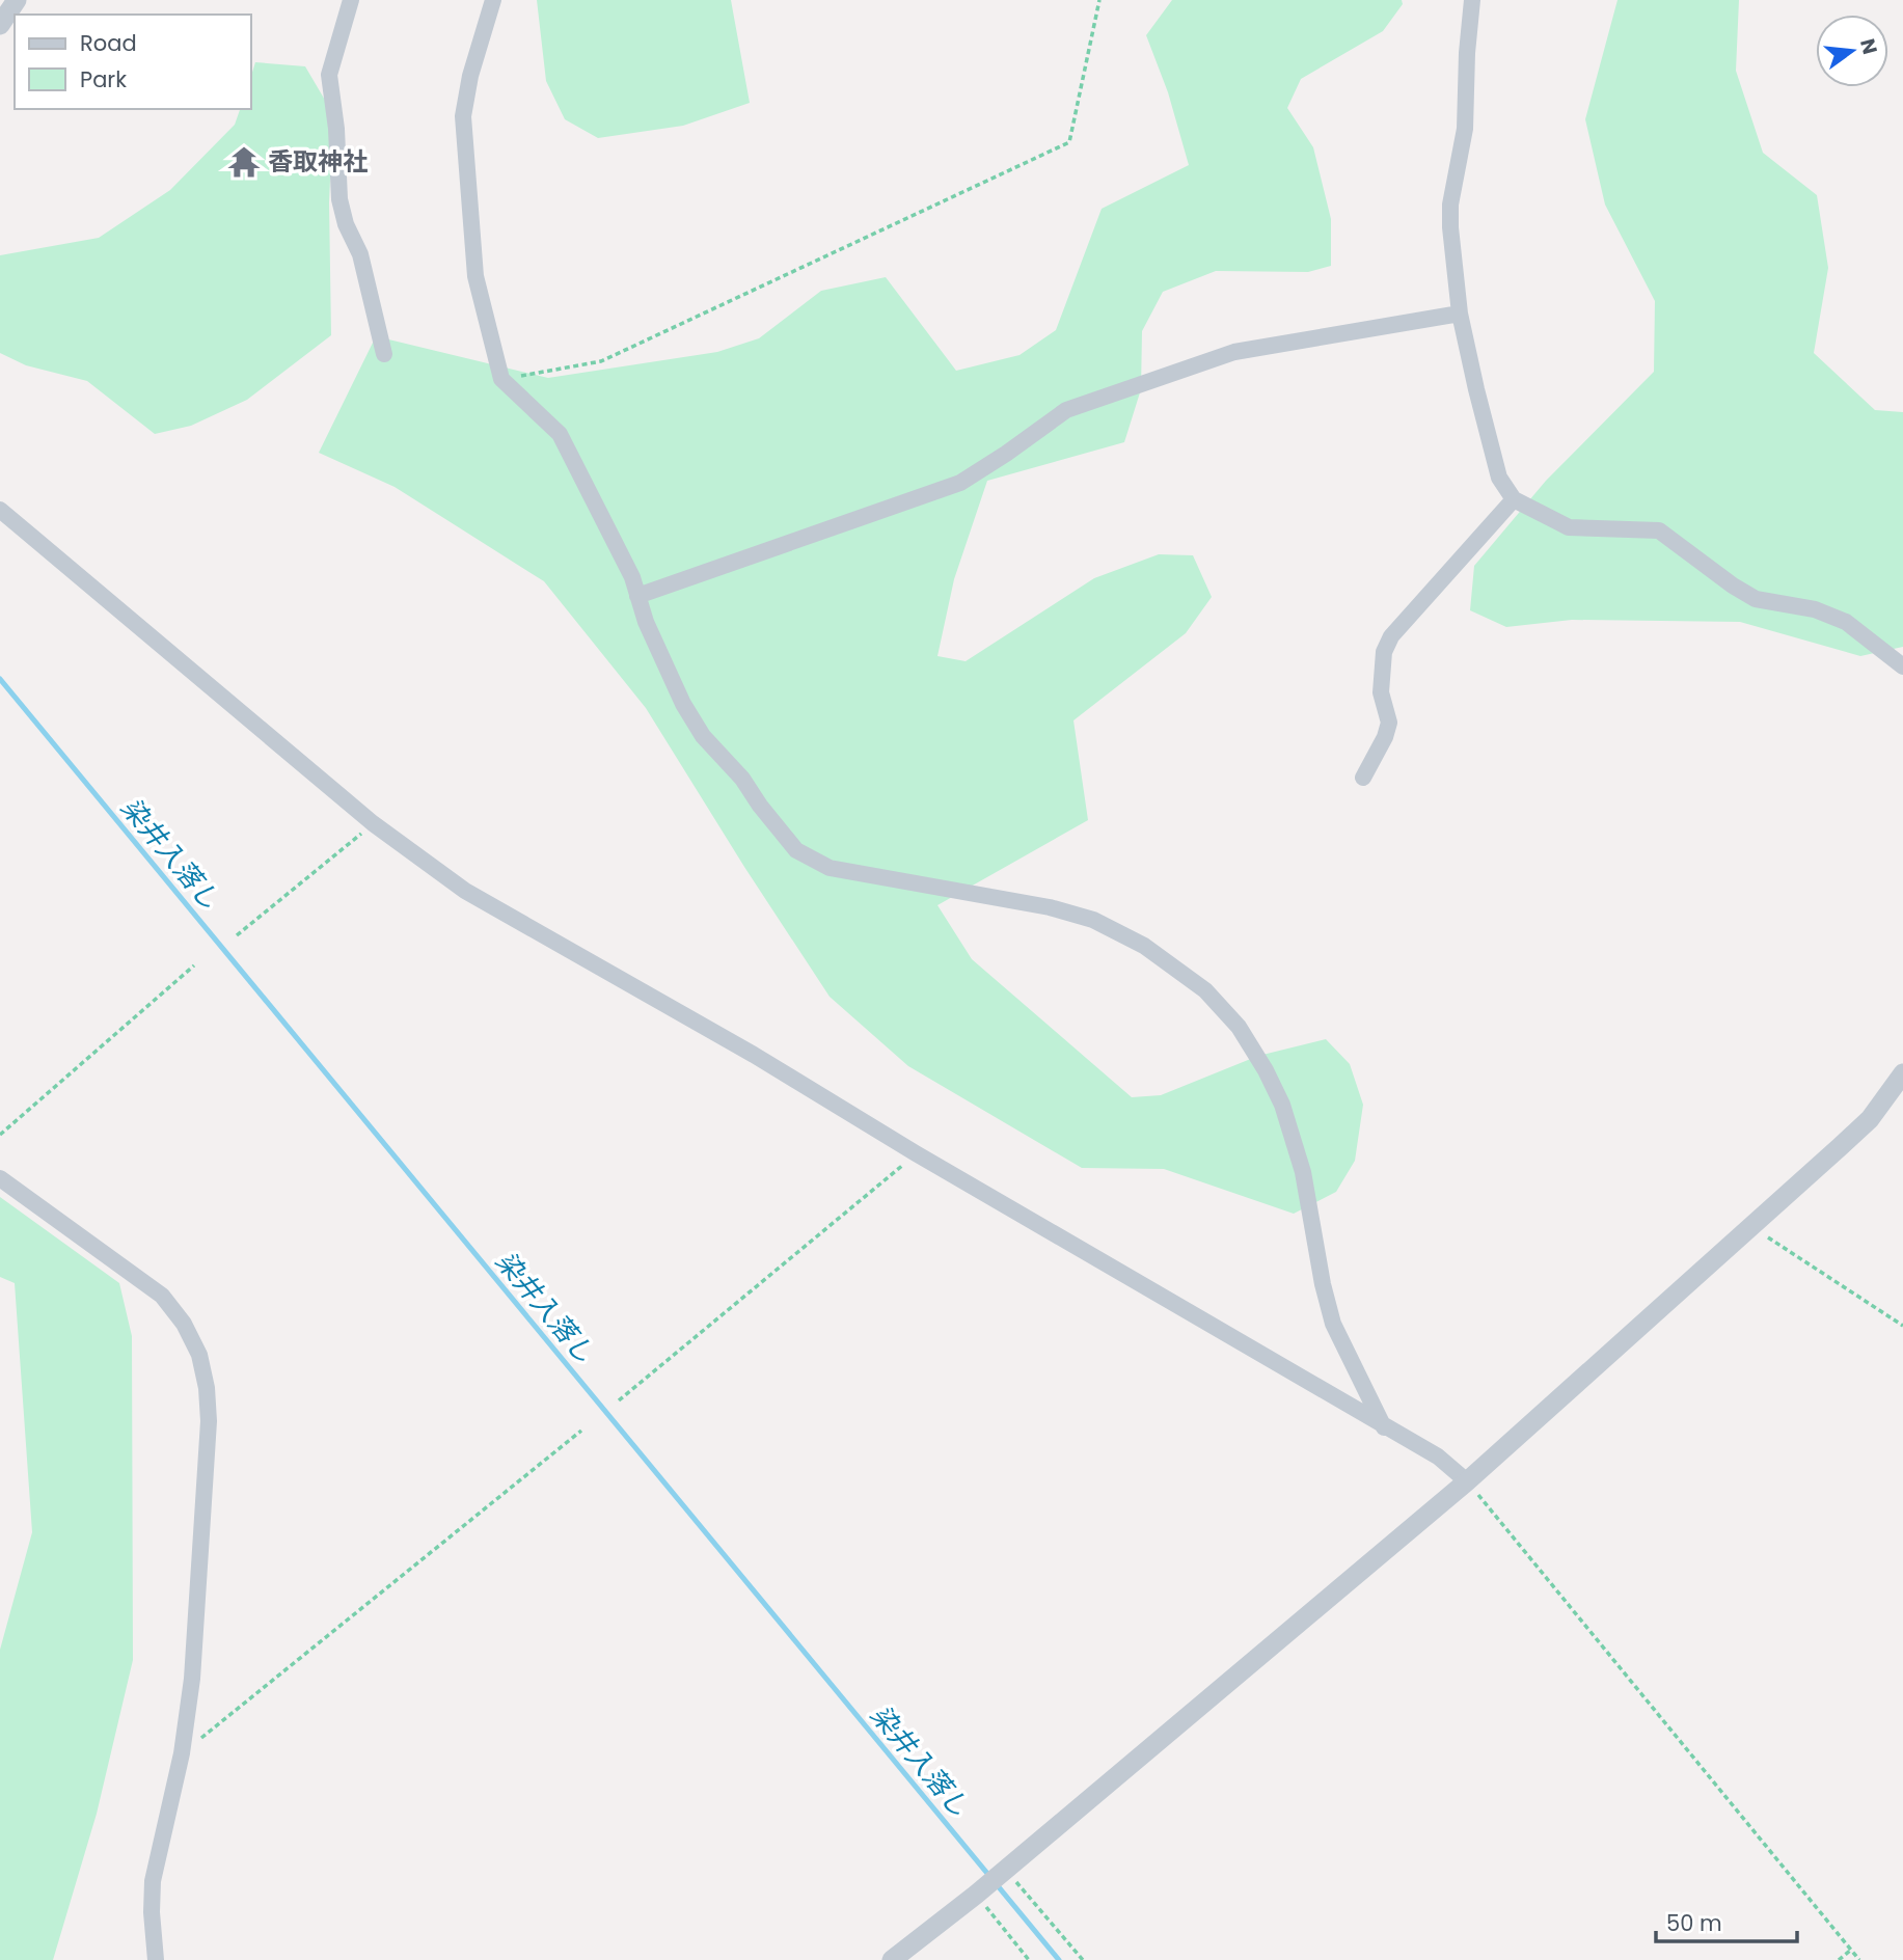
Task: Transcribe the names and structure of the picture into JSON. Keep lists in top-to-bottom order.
{
  "water": ["染井入落し"],
  "places": {
    "temple": ["香取神社"]
  },
  "legend": ["Road", "Park"],
  "scale_bar": "50 m",
  "north": "right"
}
